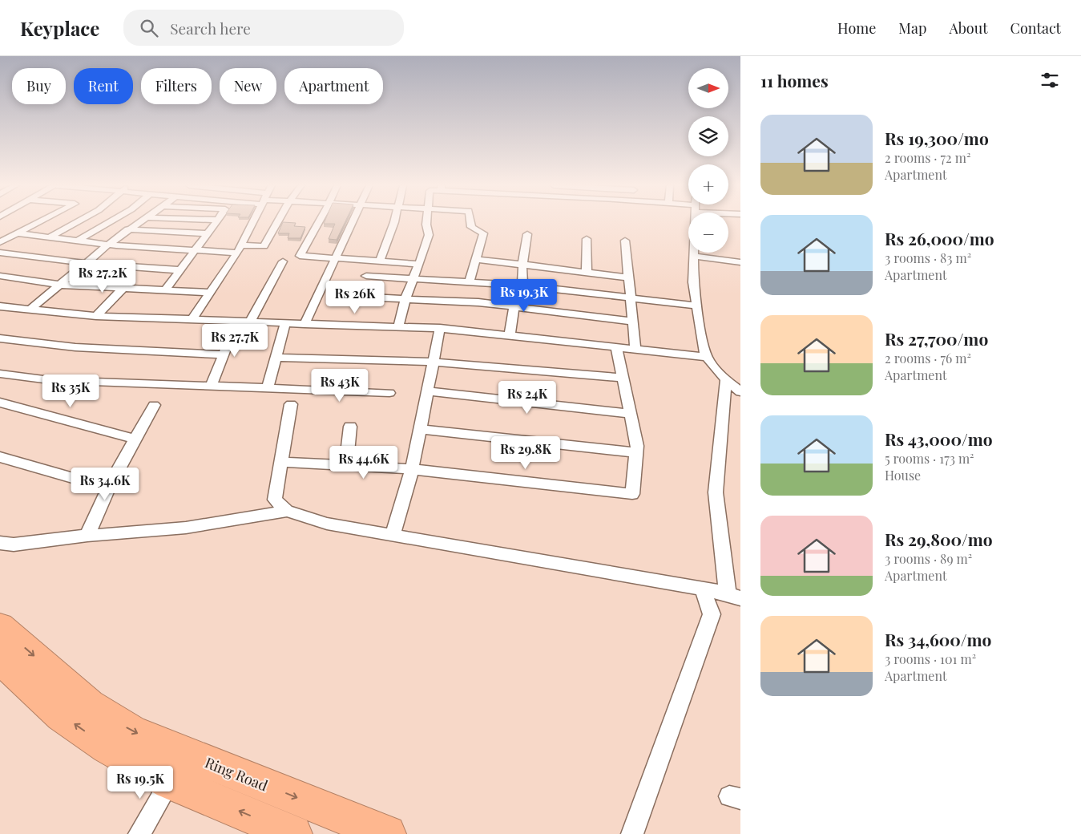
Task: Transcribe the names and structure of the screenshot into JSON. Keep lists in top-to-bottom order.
{
  "streets": {
    "highway": ["Ring Road"]
  },
  "north": "right",
  "page": {
    "header": "Keyplace",
    "search": "Search here",
    "nav": [
      "Home",
      "Map",
      "About",
      "Contact"
    ],
    "heading": "11 homes",
    "map_buttons": ["+", "−"],
    "chip": [
      "Buy",
      "Rent",
      "Filters",
      "New",
      "Apartment"
    ],
    "list": [
      {
        "name": "Rs 19,300/mo",
        "note": "2 rooms · 72 m² · Apartment"
      },
      {
        "name": "Rs 26,000/mo",
        "note": "3 rooms · 83 m² · Apartment"
      },
      {
        "name": "Rs 27,700/mo",
        "note": "2 rooms · 76 m² · Apartment"
      },
      {
        "name": "Rs 43,000/mo",
        "note": "5 rooms · 173 m² · House"
      },
      {
        "name": "Rs 29,800/mo",
        "note": "3 rooms · 89 m² · Apartment"
      },
      {
        "name": "Rs 34,600/mo",
        "note": "3 rooms · 101 m² · Apartment"
      }
    ],
    "price": [
      "Rs 27.2K",
      "Rs 19.3K",
      "Rs 26K",
      "Rs 27.7K",
      "Rs 43K",
      "Rs 35K",
      "Rs 24K",
      "Rs 29.8K",
      "Rs 44.6K",
      "Rs 34.6K",
      "Rs 19.5K"
    ]
  }
}
